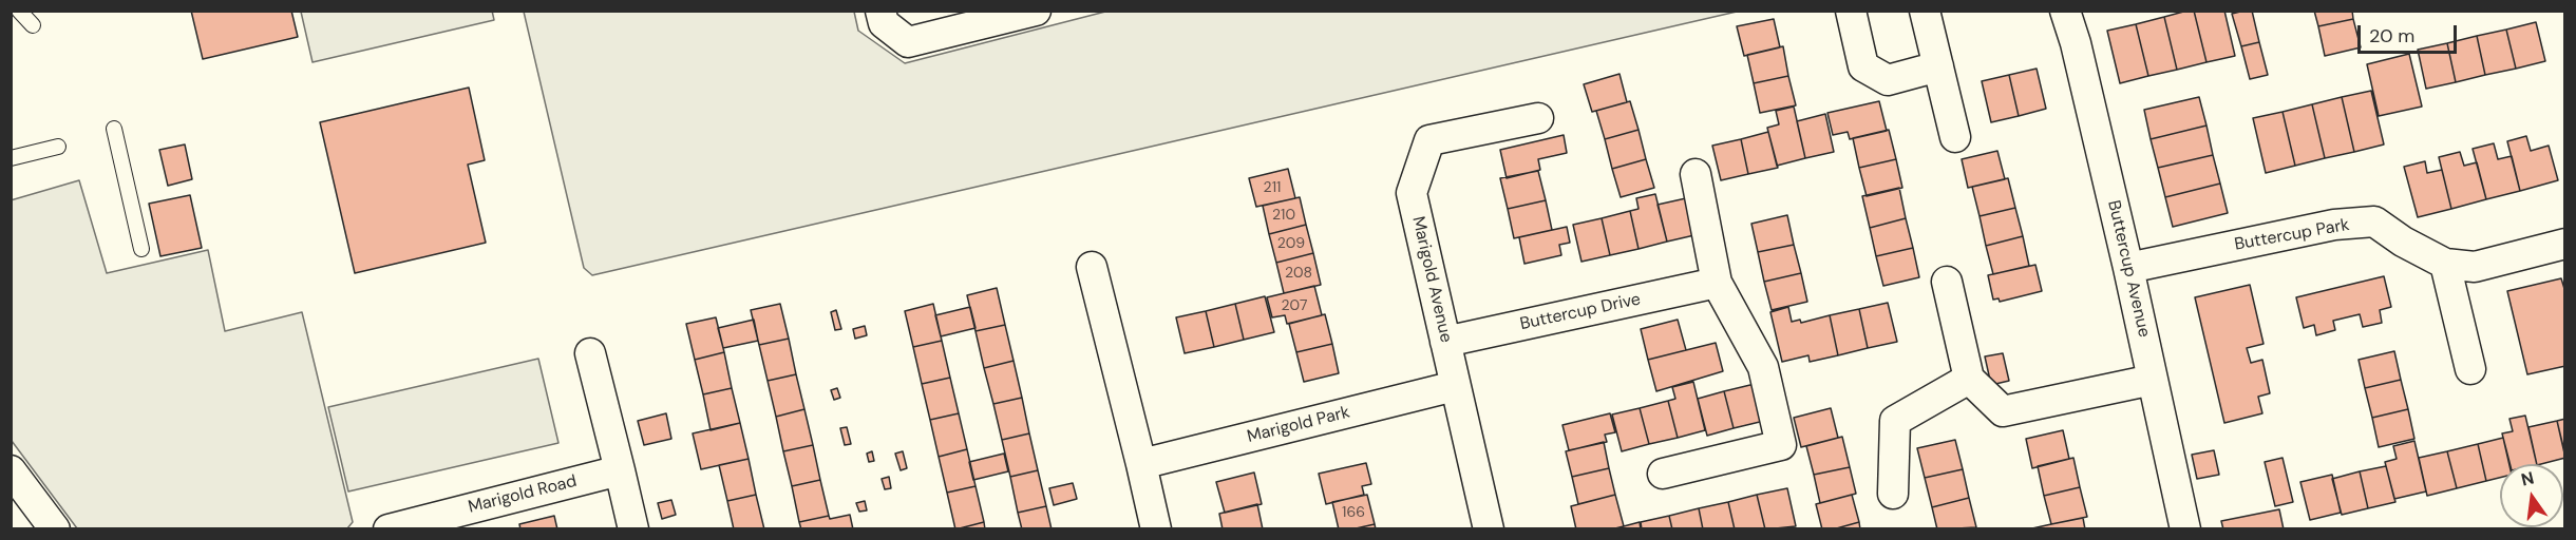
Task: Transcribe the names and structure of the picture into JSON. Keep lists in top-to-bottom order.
{
  "streets": {
    "street": [
      "Buttercup Park",
      "Buttercup Avenue",
      "Marigold Avenue",
      "Buttercup Drive",
      "Marigold Park",
      "Marigold Road"
    ]
  },
  "crossings": [
    ["Buttercup Park", "Buttercup Avenue"],
    ["Marigold Avenue", "Buttercup Drive"],
    ["Marigold Avenue", "Marigold Park"]
  ],
  "house_numbers": [
    "211",
    "210",
    "209",
    "208",
    "207",
    "166"
  ],
  "scale_bar": "20 m",
  "north": "top"
}
